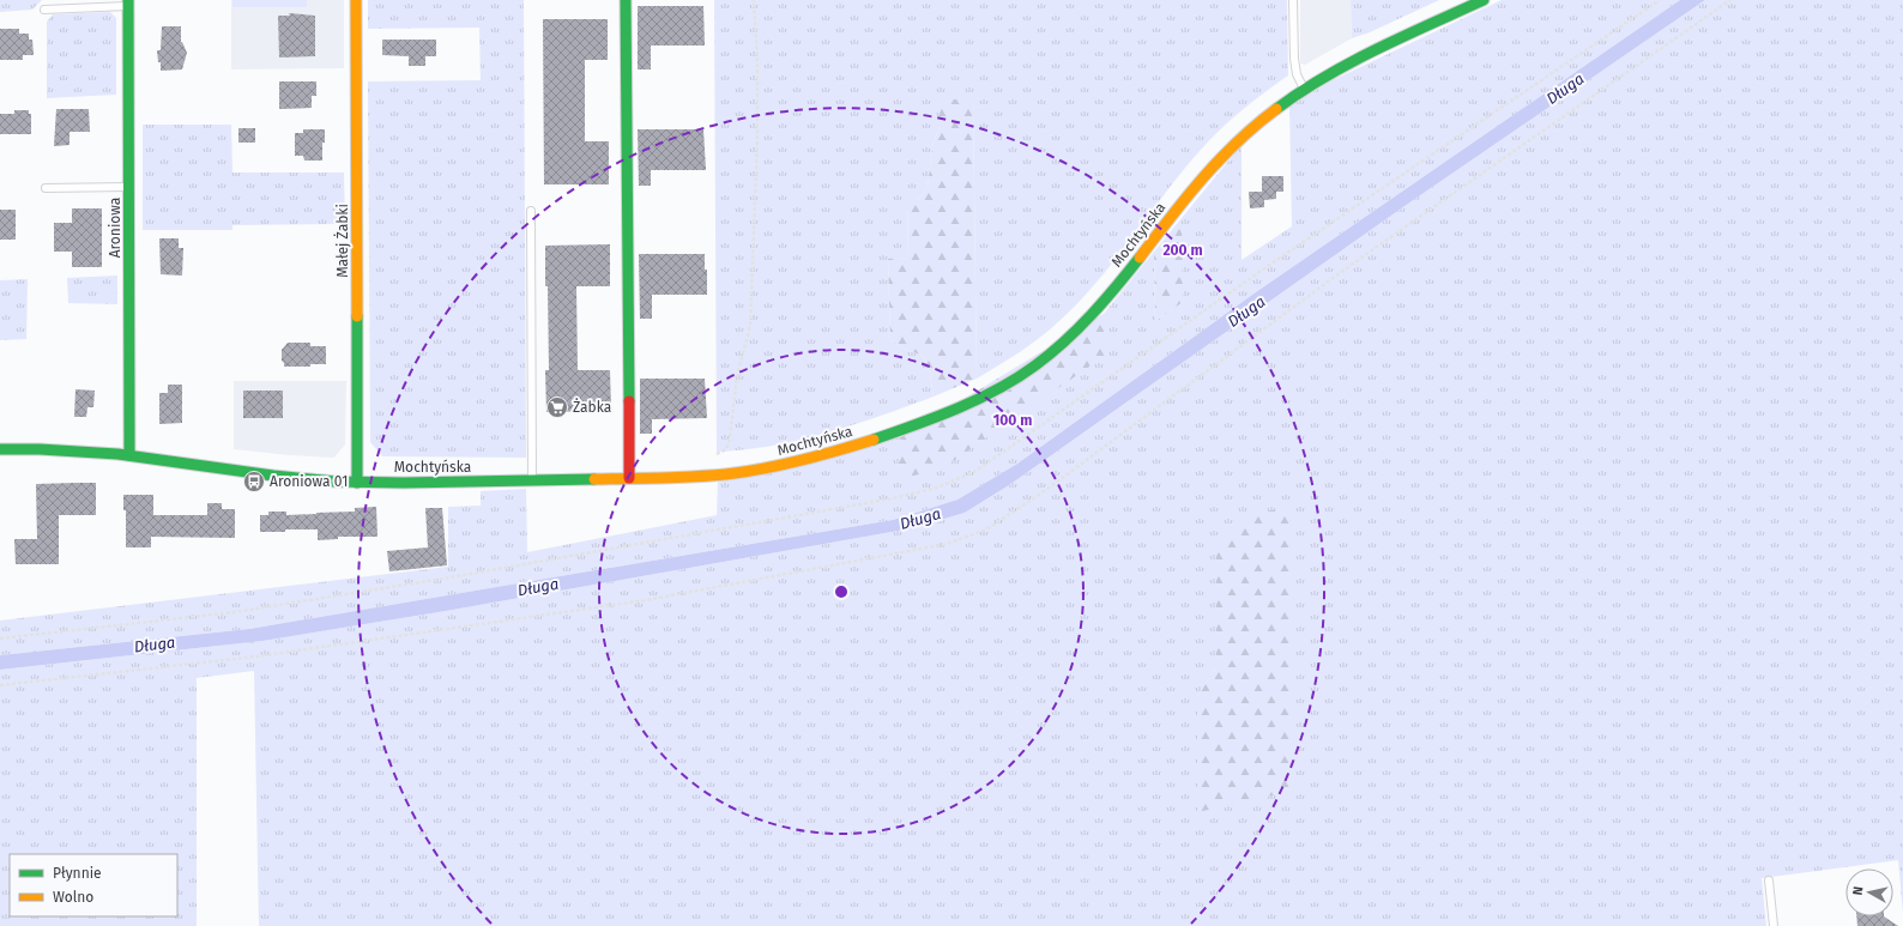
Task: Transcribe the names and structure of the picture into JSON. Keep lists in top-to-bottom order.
{
  "streets": {
    "street": ["Aroniowa", "Mochtyńska", "Małej Żabki"]
  },
  "crossings": [
    ["Aroniowa", "Mochtyńska"],
    ["Mochtyńska", "Małej Żabki"]
  ],
  "water": ["Długa"],
  "places": {
    "supermarket": ["Żabka"],
    "bus stop": ["Aroniowa 01"]
  },
  "legend": ["Płynnie", "Wolno"],
  "north": "left",
  "rings": ["200 m", "100 m"]
}
